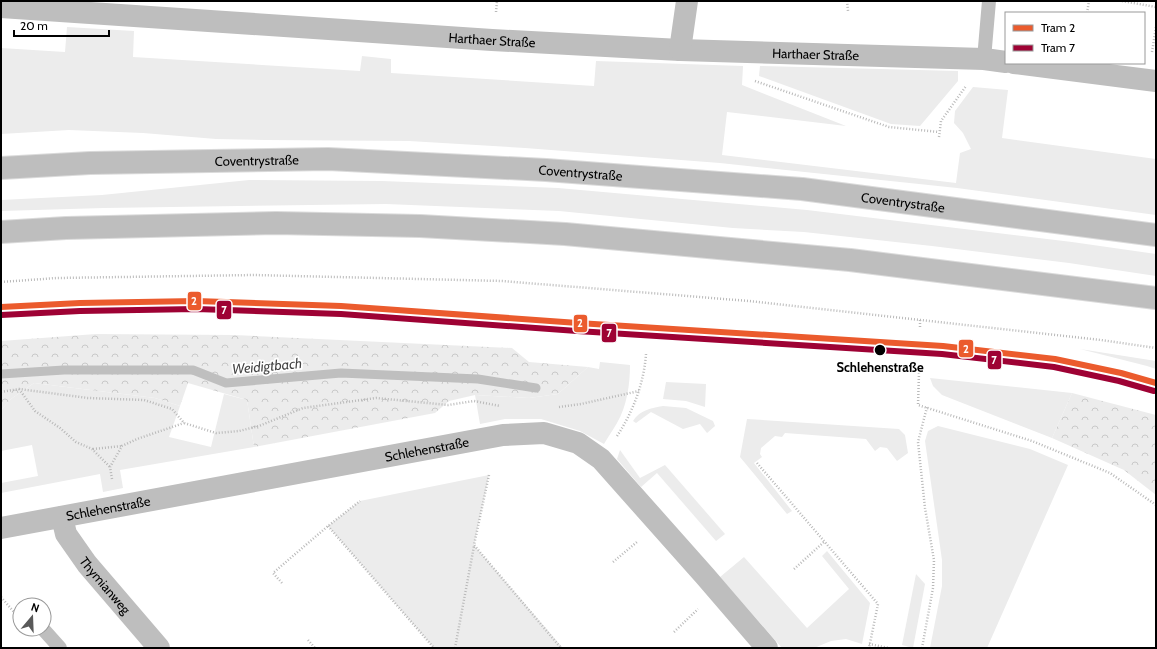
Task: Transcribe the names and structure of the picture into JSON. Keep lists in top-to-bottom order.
{
  "streets": {
    "main road": [
      "Harthaer Straße",
      "Coventrystraße",
      "Schlehenstraße",
      "Thymianweg"
    ]
  },
  "crossings": [
    ["Schlehenstraße", "Thymianweg"]
  ],
  "water": ["Weidigtbach"],
  "places": ["Schlehenstraße"],
  "lines": ["tram line 2", "tram line 7"],
  "legend": ["Tram 2", "Tram 7"],
  "scale_bar": "20 m",
  "north": "top"
}
